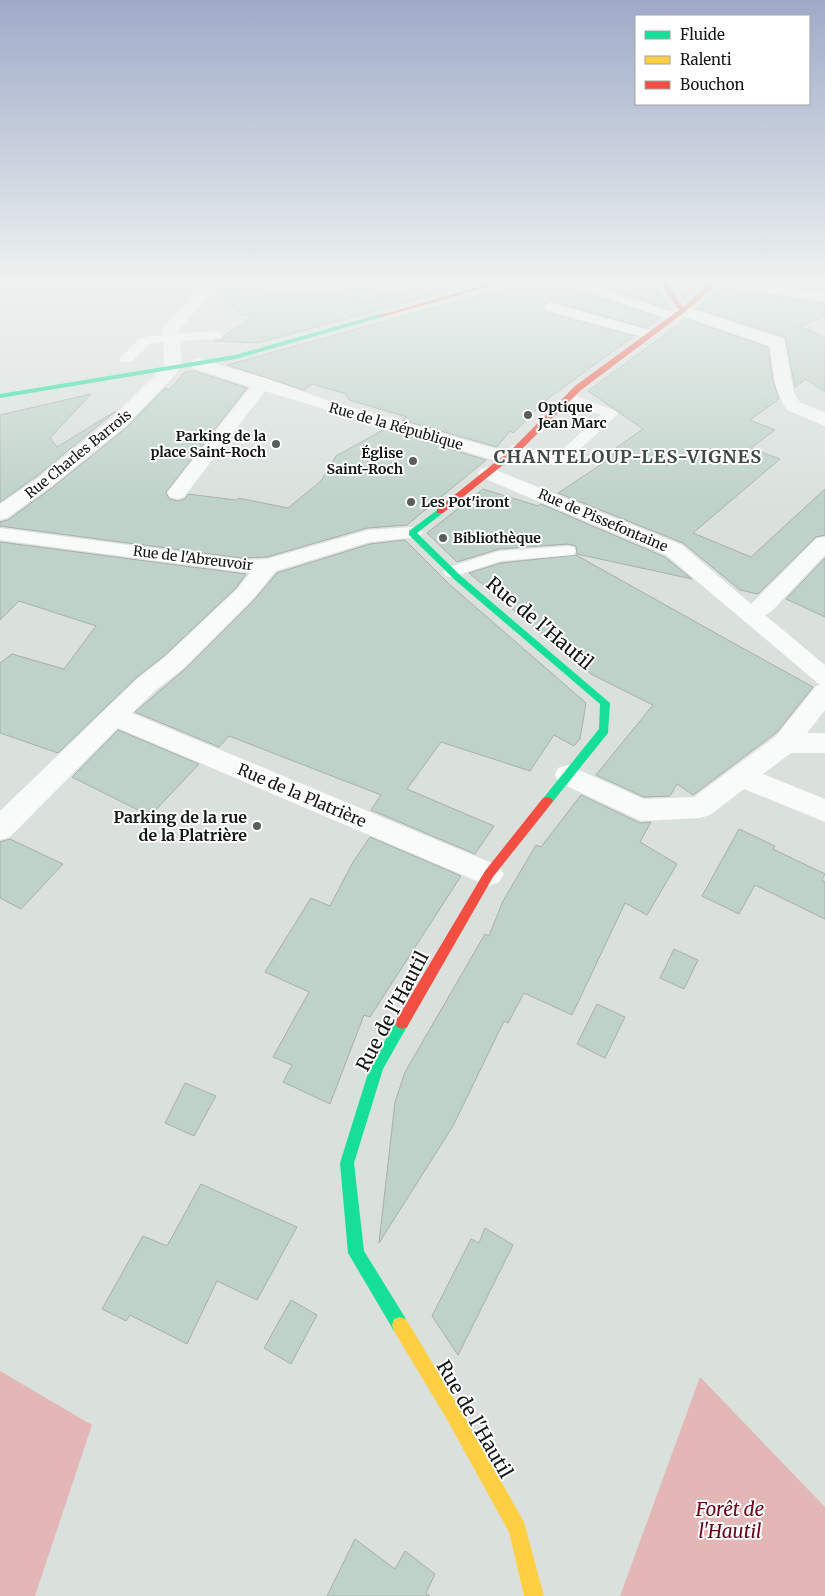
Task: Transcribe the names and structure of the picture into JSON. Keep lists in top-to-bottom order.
{
  "streets": {
    "main road": ["Rue de l'Hautil"],
    "street": [
      "Rue de la République",
      "Rue Charles Barrois",
      "Rue de Pissefontaine",
      "Rue de l'Abreuvoir",
      "Rue de la Platrière"
    ]
  },
  "crossings": [
    ["Rue de l'Abreuvoir", "Rue de l'Hautil"],
    ["Rue de l'Hautil", "Rue de la Platrière"]
  ],
  "districts": ["CHANTELOUP-LES-VIGNES"],
  "parks": ["Forêt de l'Hautil"],
  "places": [
    "Optique Jean Marc",
    "Parking de la place Saint-Roch",
    "Église Saint-Roch",
    "Les Pot'iront",
    "Bibliothèque",
    "Parking de la rue de la Platrière"
  ],
  "legend": ["Fluide", "Ralenti", "Bouchon"]
}
